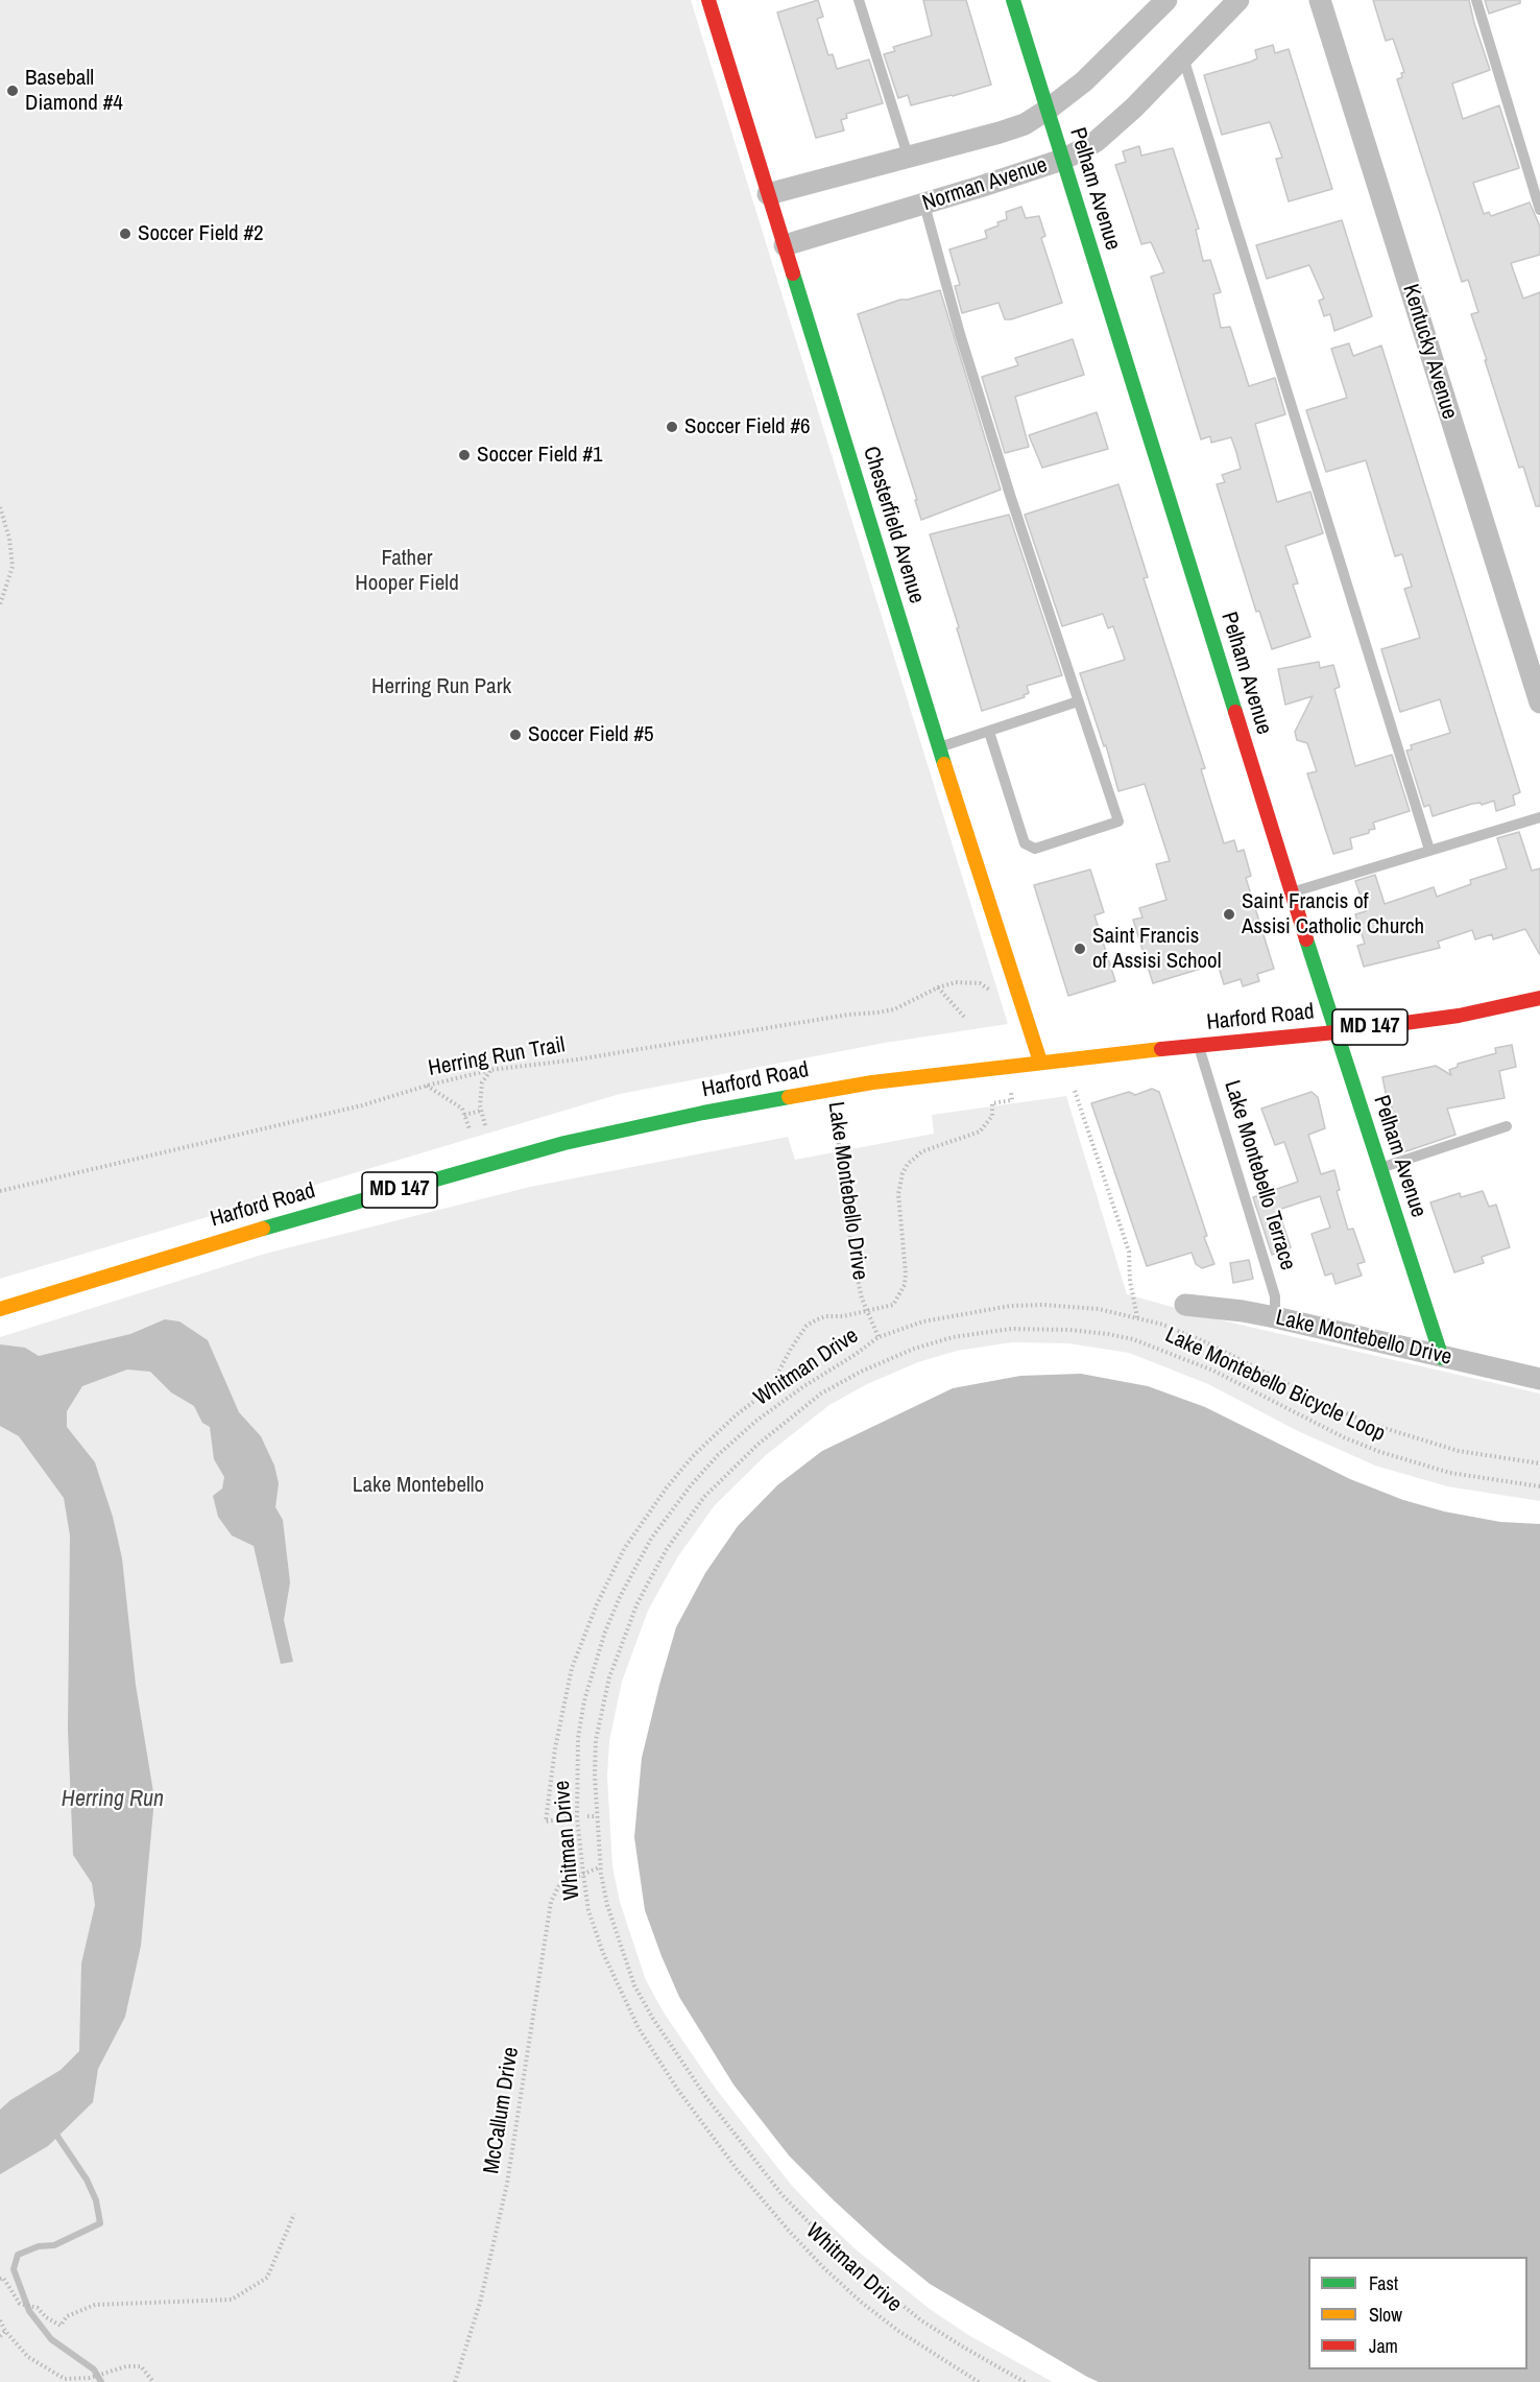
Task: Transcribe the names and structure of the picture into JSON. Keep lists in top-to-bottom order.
{
  "streets": {
    "street": [
      "Norman Avenue",
      "Pelham Avenue",
      "Kentucky Avenue",
      "Chesterfield Avenue",
      "Harford Road",
      "MD 147",
      "Lake Montebello Drive"
    ],
    "lane": ["Lake Montebello Terrace"],
    "path": [
      "Herring Run Trail",
      "Whitman Drive",
      "Lake Montebello Bicycle Loop",
      "McCallum Drive"
    ]
  },
  "crossings": [
    ["Norman Avenue", "Pelham Avenue"],
    ["Norman Avenue", "Chesterfield Avenue"],
    ["Pelham Avenue", "Harford Road"],
    ["Pelham Avenue", "Lake Montebello Drive"],
    ["Chesterfield Avenue", "Harford Road"],
    ["Harford Road", "Lake Montebello Terrace"],
    ["Harford Road", "Lake Montebello Drive"],
    ["Lake Montebello Terrace", "Lake Montebello Drive"],
    ["Lake Montebello Drive", "Whitman Drive"],
    ["Whitman Drive", "McCallum Drive"],
    ["Lake Montebello Bicycle Loop", "McCallum Drive"]
  ],
  "water": ["Herring Run"],
  "parks": ["Father Hooper Field", "Herring Run Park", "Lake Montebello"],
  "places": [
    "Baseball Diamond #4",
    "Soccer Field #2",
    "Soccer Field #6",
    "Soccer Field #1",
    "Soccer Field #5",
    "Saint Francis of Assisi Catholic Church",
    "Saint Francis of Assisi School"
  ],
  "legend": ["Fast", "Slow", "Jam"]
}
